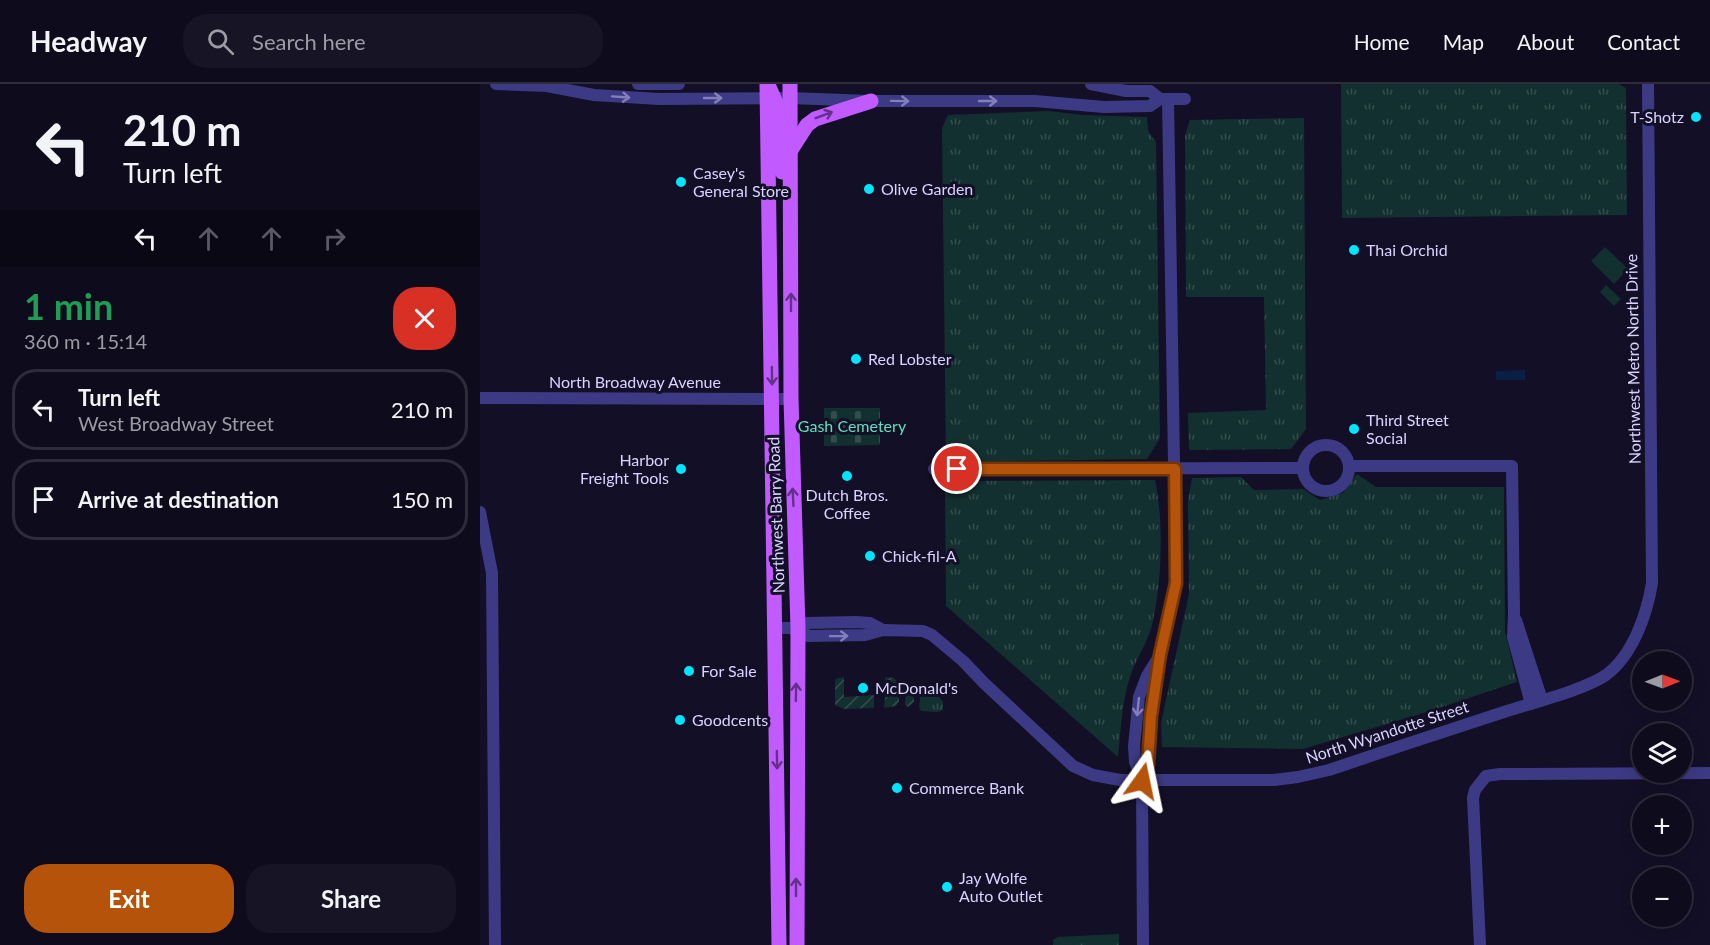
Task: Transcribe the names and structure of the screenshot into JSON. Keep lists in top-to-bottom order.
{
  "streets": {
    "main road": ["Northwest Barry Road"],
    "street": ["Northwest Metro North Drive", "North Broadway Avenue", "North Wyandotte Street"]
  },
  "crossings": [
    ["Northwest Metro North Drive", "North Wyandotte Street"],
    ["North Broadway Avenue", "Northwest Barry Road"],
    ["Northwest Barry Road", "North Wyandotte Street"]
  ],
  "parks": ["Gash Cemetery"],
  "places": [
    "T-Shotz",
    "Casey's General Store",
    "Olive Garden",
    "Thai Orchid",
    "Red Lobster",
    "Third Street Social",
    "Harbor Freight Tools",
    "Dutch Bros. Coffee",
    "Chick-fil-A",
    "For Sale",
    "McDonald's",
    "Goodcents",
    "Commerce Bank",
    "Jay Wolfe Auto Outlet"
  ],
  "north": "right",
  "page": {
    "header": "Headway",
    "search": "Search here",
    "nav": [
      "Home",
      "Map",
      "About",
      "Contact"
    ],
    "turn": ["210 m", "Turn left"],
    "heading": ["1 min", "360 m · 15:14"],
    "list": [
      {
        "name": "Turn left",
        "note": "West Broadway Street",
        "value": "210 m"
      },
      {
        "name": "Arrive at destination",
        "value": "150 m"
      }
    ],
    "map_buttons": ["+", "−"],
    "buttons": ["Exit", "Share"]
  }
}
